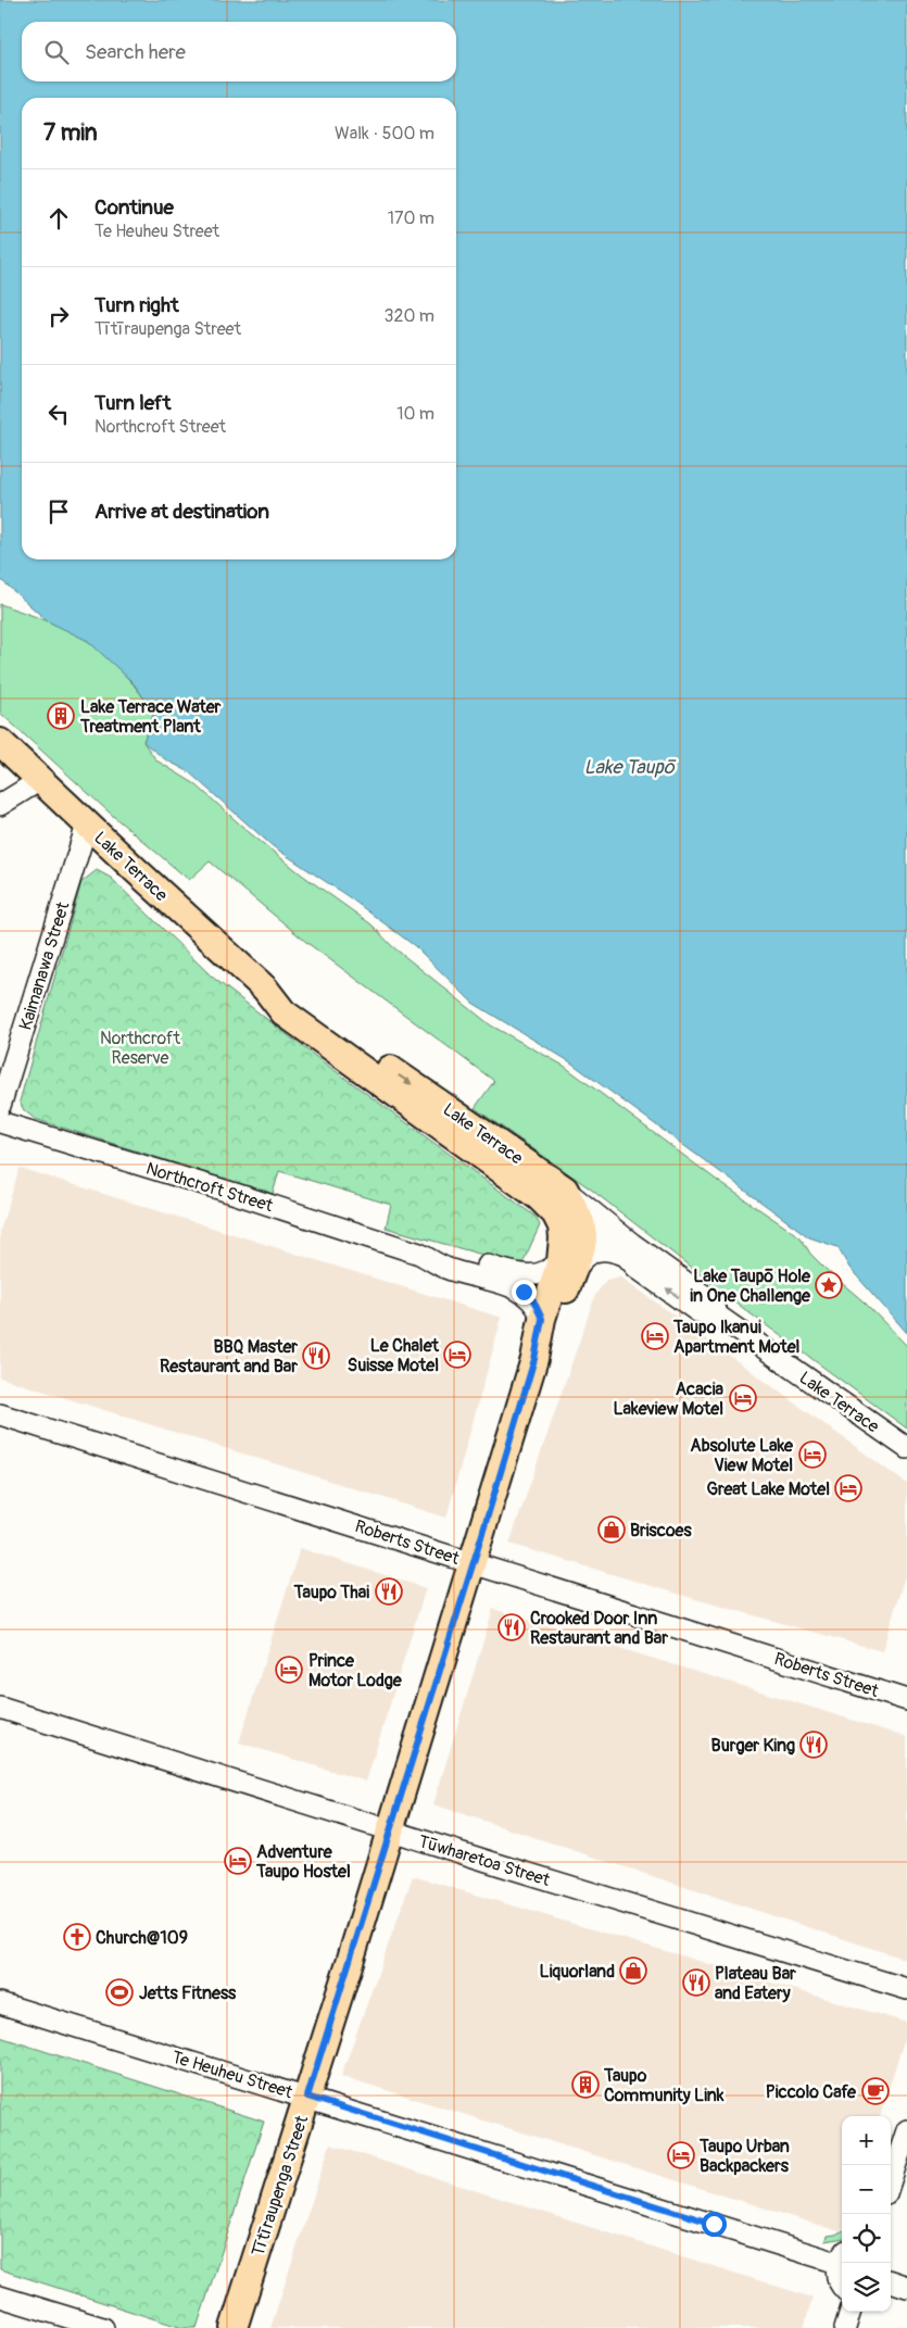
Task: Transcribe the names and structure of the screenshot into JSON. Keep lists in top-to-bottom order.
{
  "streets": {
    "main road": ["Lake Terrace", "Tītīraupenga Street"],
    "street": [
      "Kaimanawa Street",
      "Northcroft Street",
      "Roberts Street",
      "Tūwharetoa Street",
      "Te Heuheu Street"
    ]
  },
  "crossings": [
    ["Lake Terrace", "Kaimanawa Street"],
    ["Lake Terrace", "Northcroft Street"],
    ["Lake Terrace", "Tītīraupenga Street"],
    ["Northcroft Street", "Tītīraupenga Street"],
    ["Roberts Street", "Tītīraupenga Street"],
    ["Tūwharetoa Street", "Tītīraupenga Street"],
    ["Te Heuheu Street", "Tītīraupenga Street"]
  ],
  "water": ["Lake Taupō"],
  "parks": ["Northcroft Reserve"],
  "places": {
    "building": ["Lake Terrace Water Treatment Plant", "Taupo Community Link"],
    "place": ["Lake Taupō Hole in One Challenge"],
    "hotel": [
      "Taupo Ikanui Apartment Motel",
      "Le Chalet Suisse Motel",
      "Acacia Lakeview Motel",
      "Absolute Lake View Motel",
      "Great Lake Motel",
      "Prince Motor Lodge",
      "Adventure Taupo Hostel",
      "Taupo Urban Backpackers"
    ],
    "restaurant": [
      "BBQ Master Restaurant and Bar",
      "Taupo Thai",
      "Crooked Door Inn Restaurant and Bar",
      "Burger King",
      "Plateau Bar and Eatery"
    ],
    "shop": ["Briscoes", "Liquorland"],
    "church": ["Church@109"],
    "sports": ["Jetts Fitness"],
    "cafe": ["Piccolo Cafe"]
  },
  "page": {
    "search": "Search here",
    "heading": ["7 min", "Walk · 500 m"],
    "list": [
      ["Continue", "Te Heuheu Street", "170 m"],
      ["Turn right", "Tītīraupenga Street", "320 m"],
      ["Turn left", "Northcroft Street", "10 m"],
      "Arrive at destination"
    ],
    "map_buttons": ["+", "−"]
  }
}
